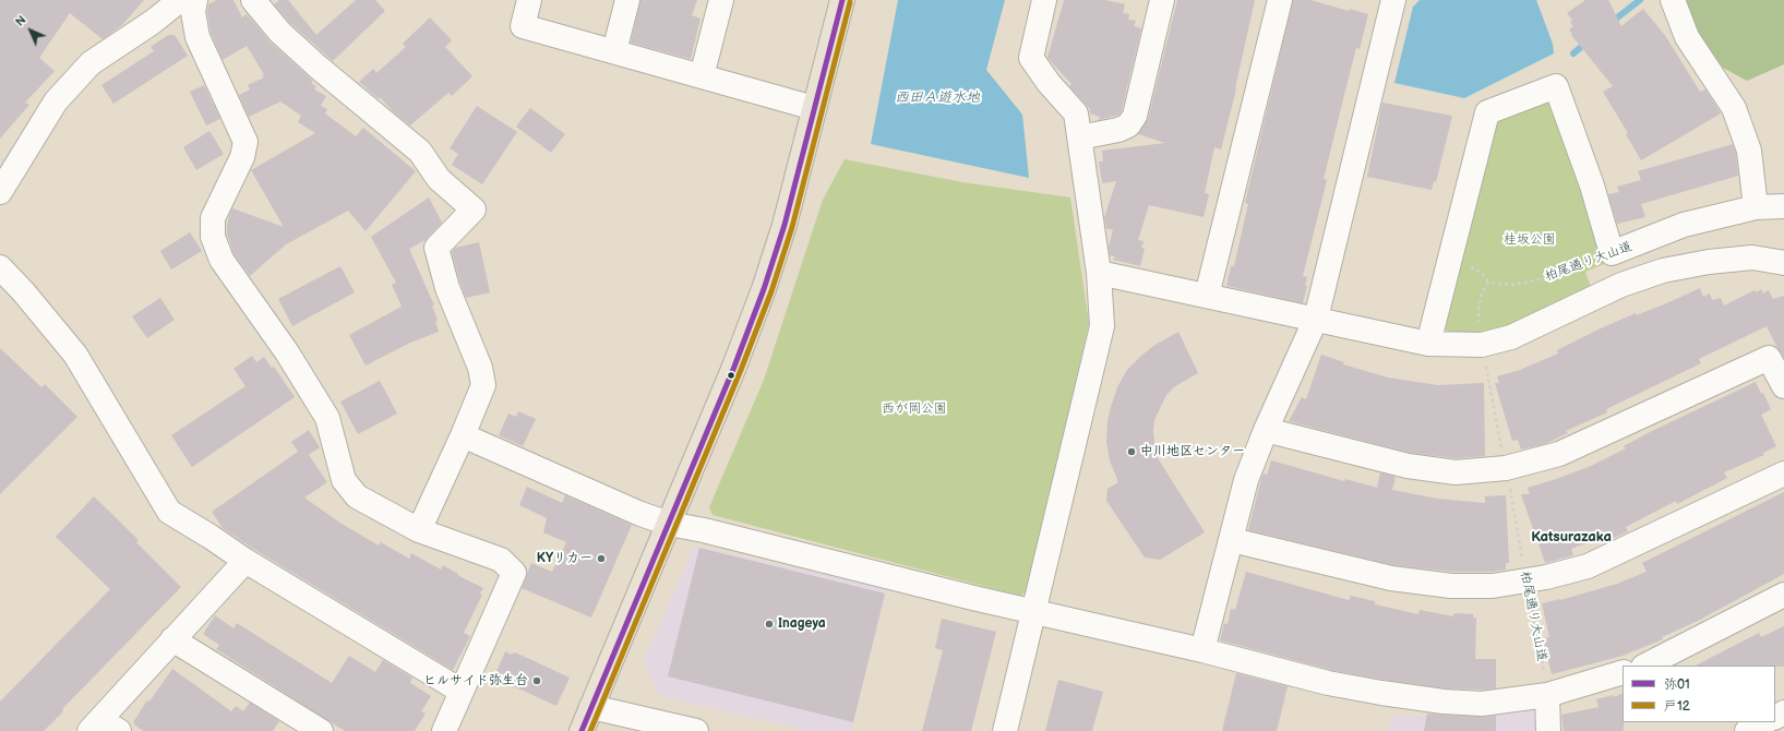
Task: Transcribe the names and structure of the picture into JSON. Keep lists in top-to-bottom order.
{
  "streets": {
    "street": ["柏尾通り大山道"]
  },
  "districts": ["Katsurazaka"],
  "water": ["西田Ａ遊水地"],
  "parks": ["桂坂公園", "西が岡公園"],
  "places": [
    "中川地区センター",
    "KYリカー",
    "Inageya",
    "ヒルサイド弥生台"
  ],
  "lines": ["transit line 弥01", "transit line 戸12"],
  "legend": ["弥01", "戸12"],
  "north": "top left"
}
